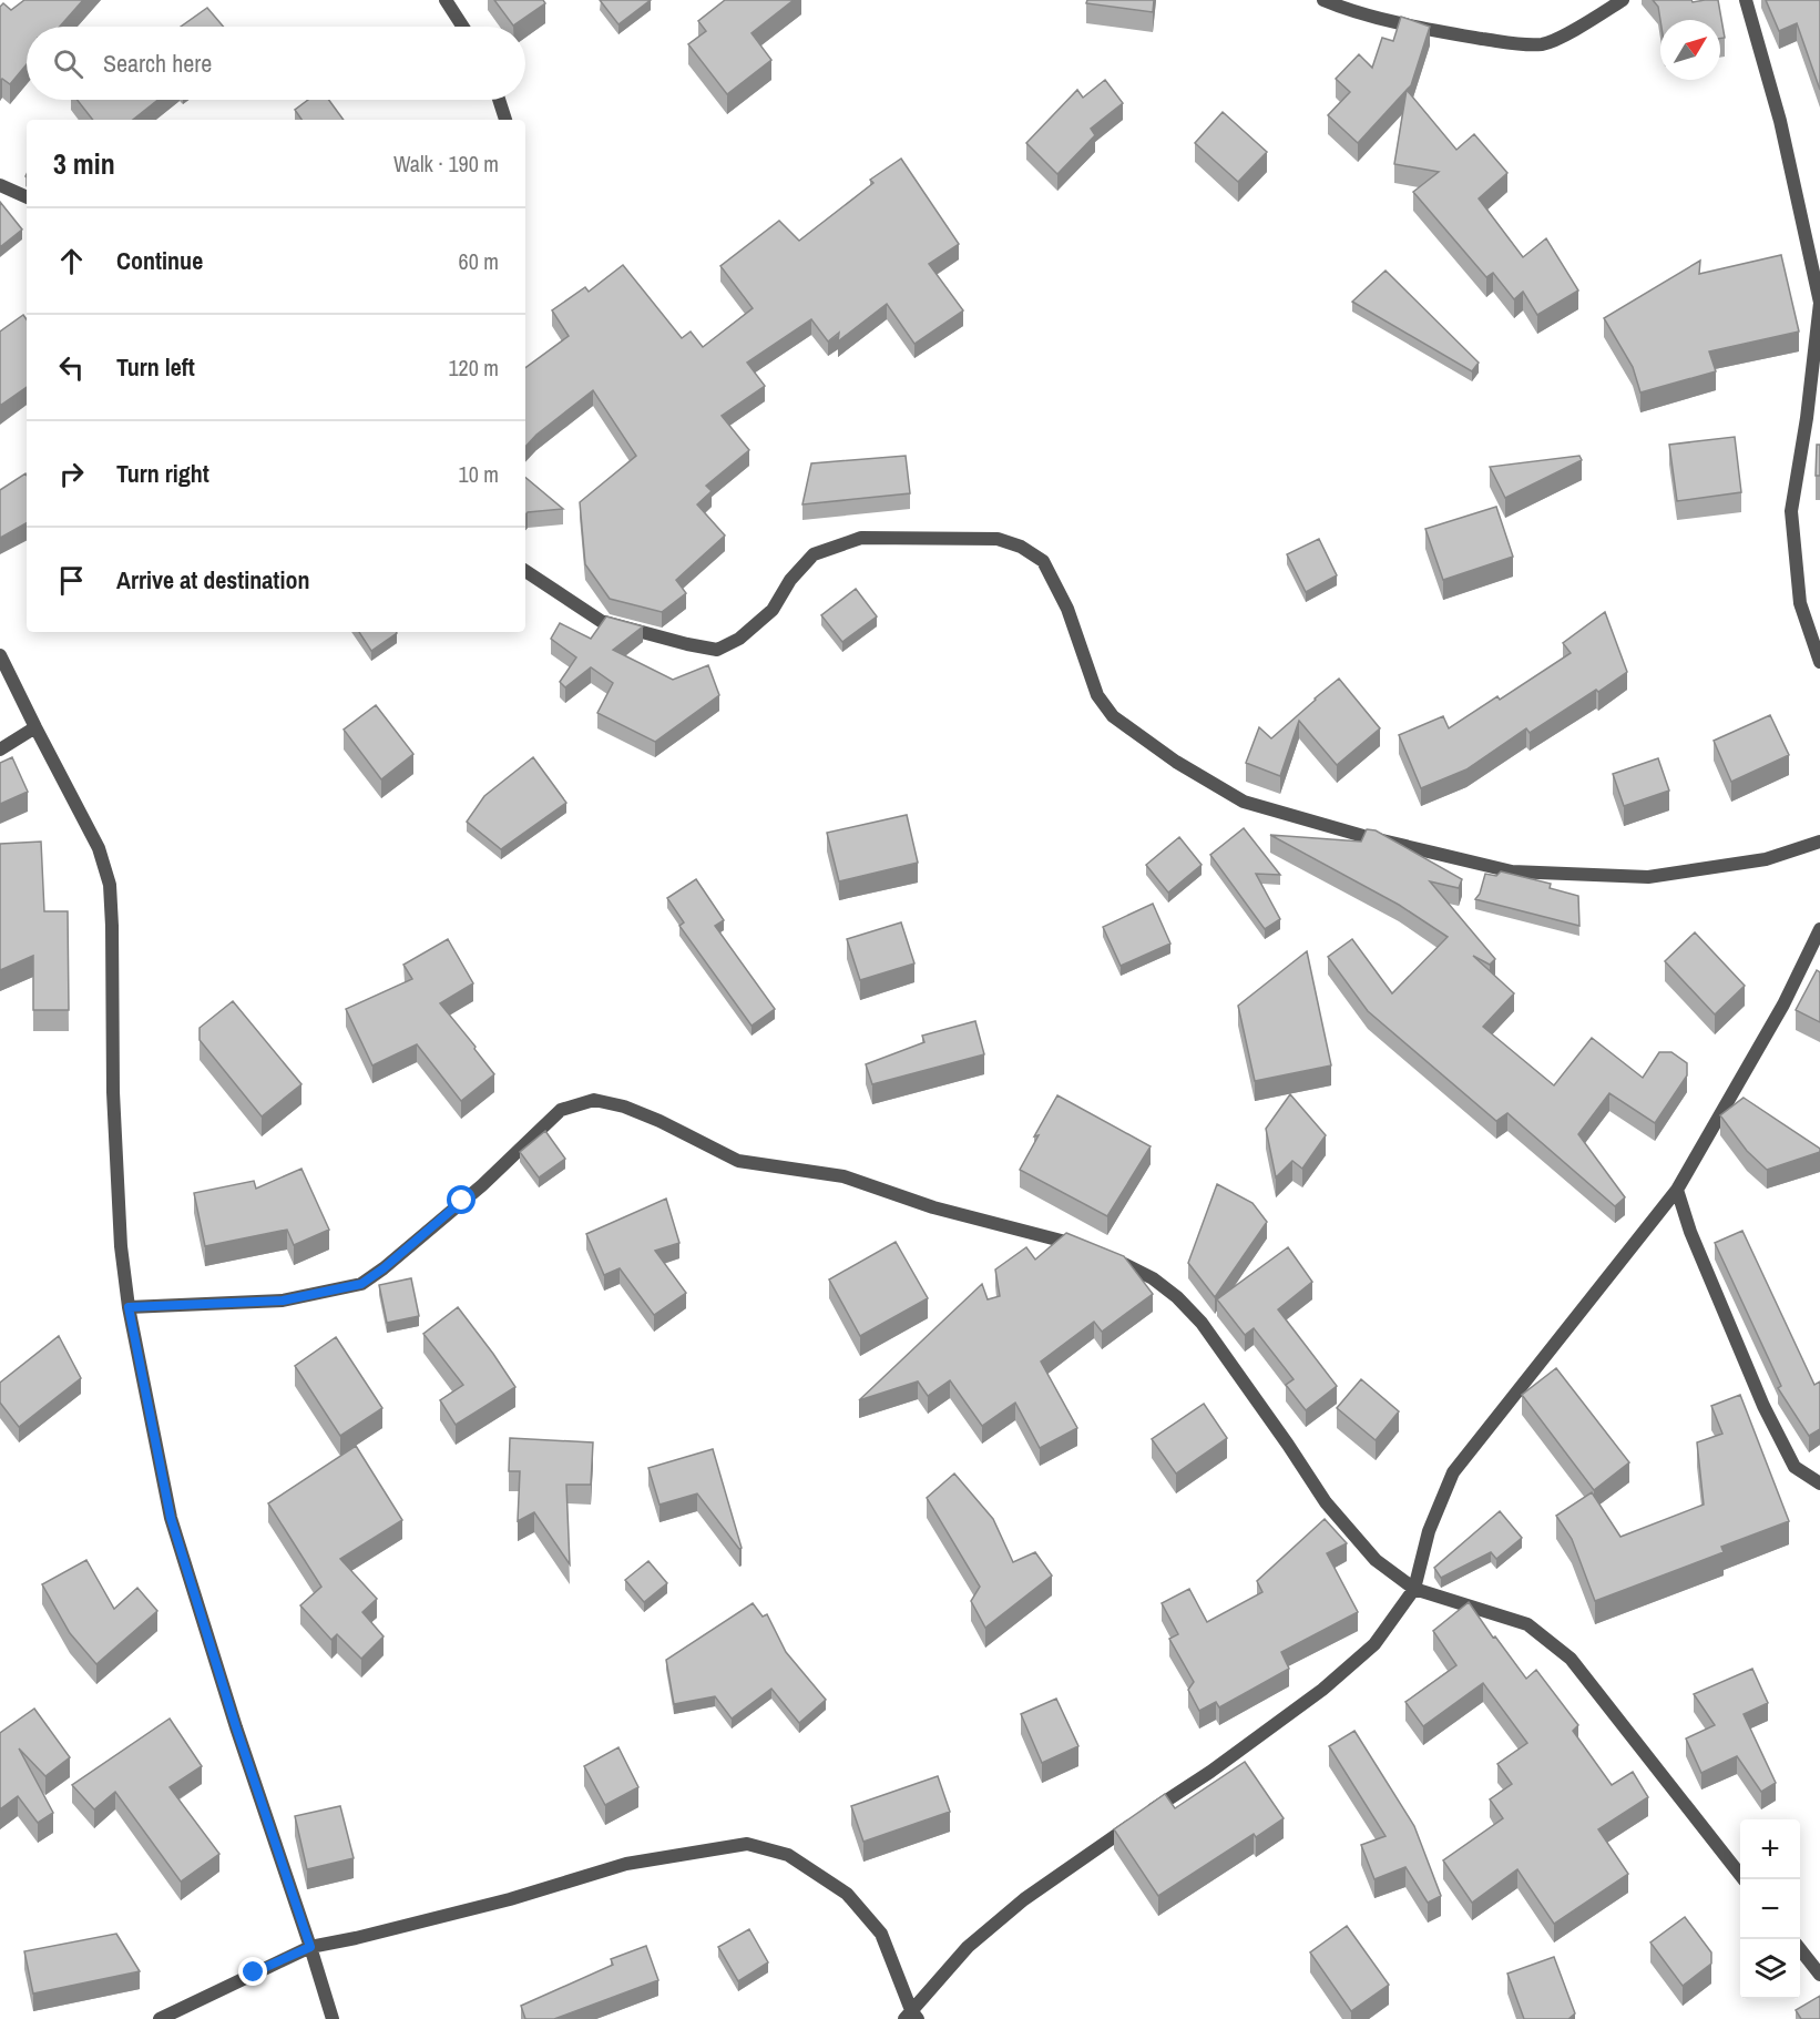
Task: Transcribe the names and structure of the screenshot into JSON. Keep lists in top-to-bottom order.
{
  "north": "top right",
  "page": {
    "search": "Search here",
    "heading": ["3 min", "Walk · 190 m"],
    "list": [
      ["Continue", "60 m"],
      ["Turn left", "120 m"],
      ["Turn right", "10 m"],
      "Arrive at destination"
    ],
    "map_buttons": ["+", "−"]
  }
}
